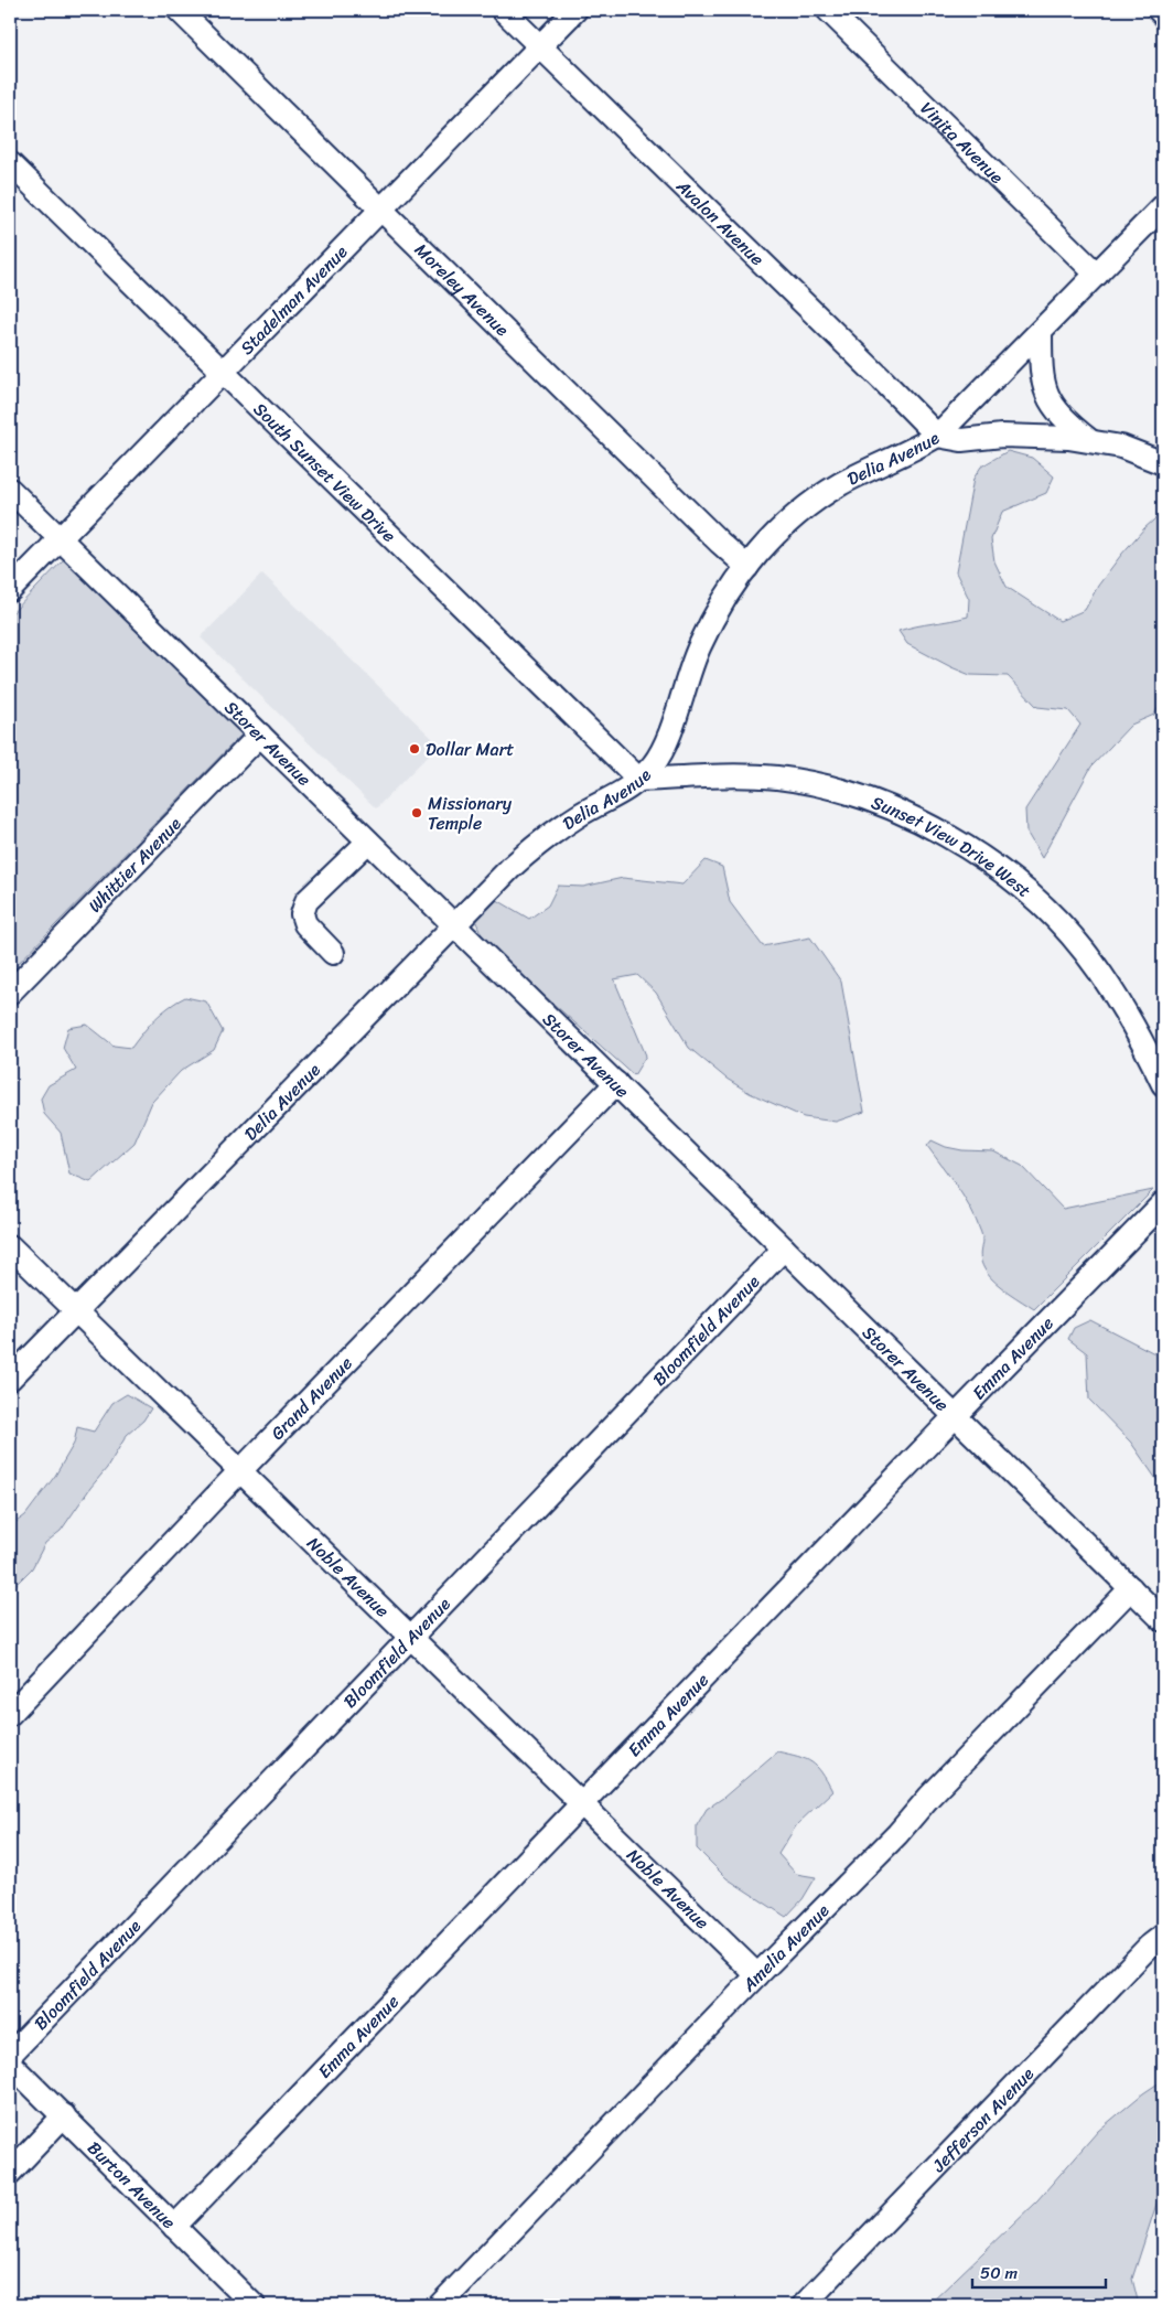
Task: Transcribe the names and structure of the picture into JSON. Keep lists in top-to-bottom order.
{
  "streets": {
    "street": [
      "Vinita Avenue",
      "Avalon Avenue",
      "Moreley Avenue",
      "Stadelman Avenue",
      "Delia Avenue",
      "South Sunset View Drive",
      "Storer Avenue",
      "Sunset View Drive West",
      "Whittier Avenue",
      "Bloomfield Avenue",
      "Emma Avenue",
      "Grand Avenue",
      "Noble Avenue",
      "Amelia Avenue",
      "Jefferson Avenue",
      "Burton Avenue"
    ]
  },
  "crossings": [
    ["Vinita Avenue", "Delia Avenue"],
    ["Avalon Avenue", "Stadelman Avenue"],
    ["Avalon Avenue", "Delia Avenue"],
    ["Moreley Avenue", "Stadelman Avenue"],
    ["Moreley Avenue", "Delia Avenue"],
    ["Stadelman Avenue", "South Sunset View Drive"],
    ["Stadelman Avenue", "Storer Avenue"],
    ["Delia Avenue", "South Sunset View Drive"],
    ["Delia Avenue", "Storer Avenue"],
    ["Delia Avenue", "Sunset View Drive West"],
    ["Delia Avenue", "Noble Avenue"],
    ["South Sunset View Drive", "Sunset View Drive West"],
    ["Storer Avenue", "Whittier Avenue"],
    ["Storer Avenue", "Bloomfield Avenue"],
    ["Storer Avenue", "Emma Avenue"],
    ["Storer Avenue", "Grand Avenue"],
    ["Storer Avenue", "Amelia Avenue"],
    ["Bloomfield Avenue", "Noble Avenue"],
    ["Emma Avenue", "Noble Avenue"],
    ["Emma Avenue", "Burton Avenue"],
    ["Grand Avenue", "Noble Avenue"],
    ["Noble Avenue", "Amelia Avenue"]
  ],
  "places": ["Dollar Mart", "Missionary Temple"],
  "scale_bar": "50 m"
}
